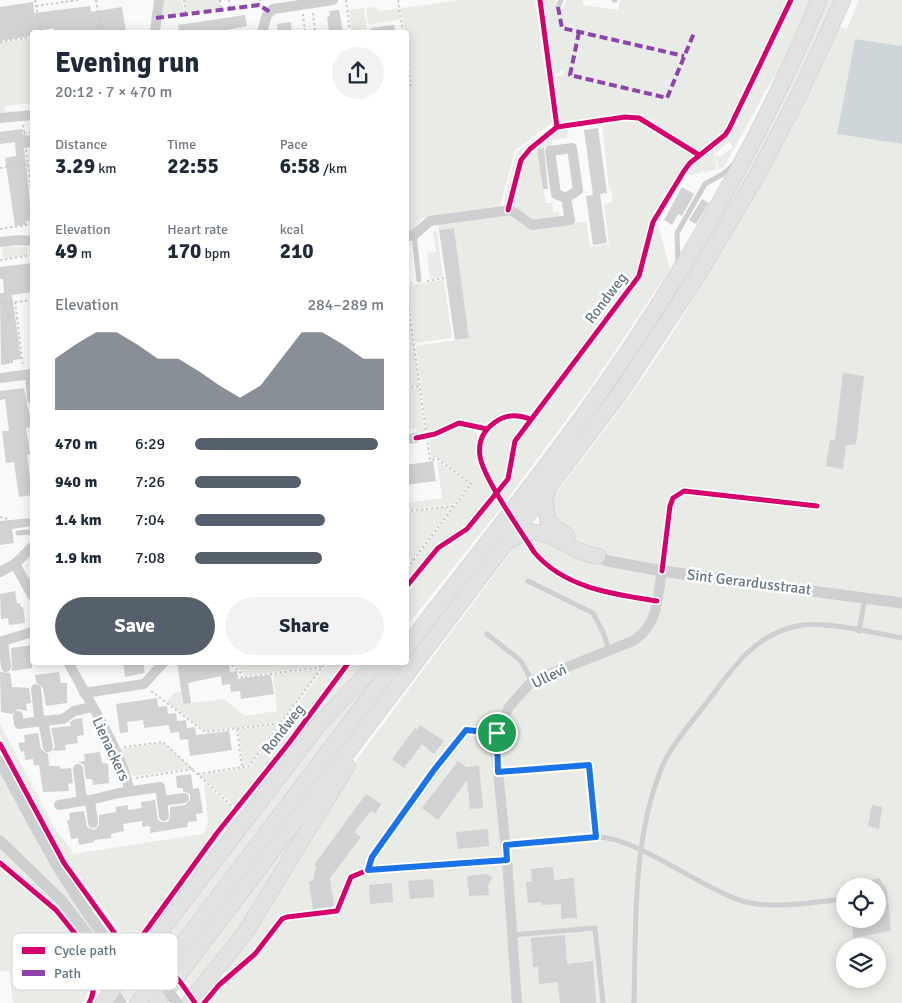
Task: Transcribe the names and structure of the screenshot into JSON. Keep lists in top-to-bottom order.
{
  "streets": {
    "street": ["Sint Gerardusstraat", "Ullevi", "Lienackers"],
    "cycle path": ["Rondweg"]
  },
  "crossings": [
    ["Sint Gerardusstraat", "Ullevi"]
  ],
  "legend": ["Cycle path", "Path"],
  "page": {
    "heading": ["Evening run", "20:12 · 7 × 470 m"],
    "stats": [
      ["Distance", "3.29 km"],
      ["Time", "22:55"],
      ["Pace", "6:58 /km"],
      ["Elevation", "49 m"],
      ["Heart rate", "170 bpm"],
      ["kcal", "210"]
    ],
    "chart": ["Elevation", "284–289 m"],
    "list": [
      {
        "name": "470 m",
        "note": "6:29"
      },
      {
        "name": "940 m",
        "note": "7:26"
      },
      {
        "name": "1.4 km",
        "note": "7:04"
      },
      {
        "name": "1.9 km",
        "note": "7:08"
      }
    ],
    "buttons": ["Save", "Share"]
  }
}
